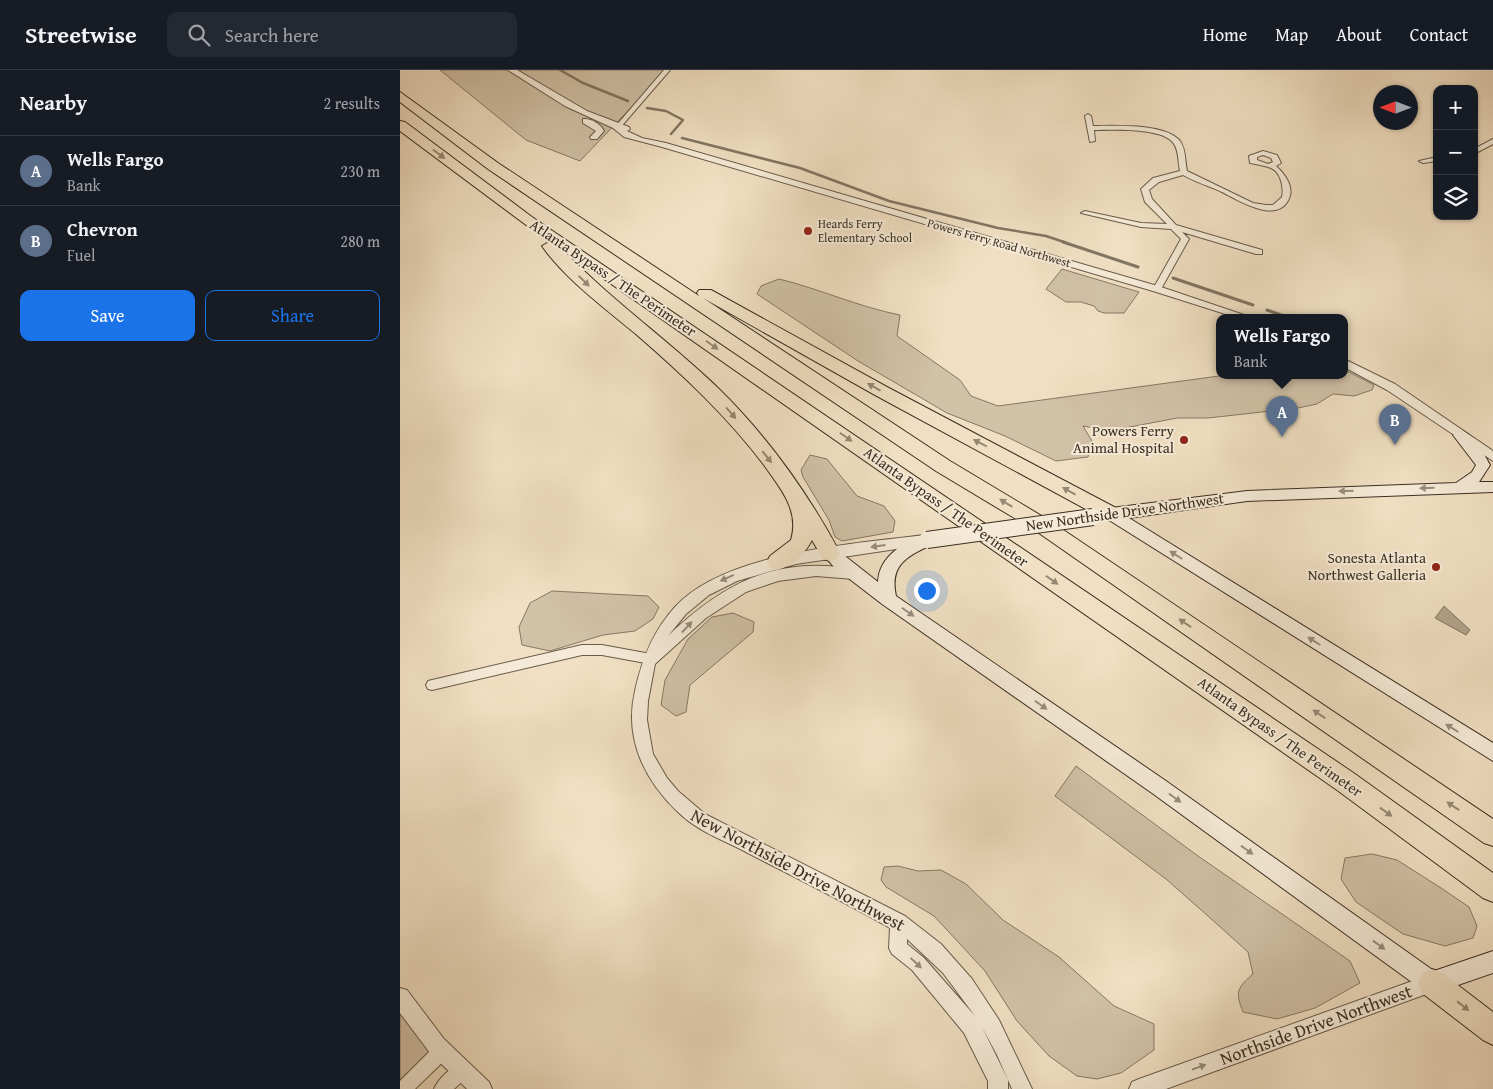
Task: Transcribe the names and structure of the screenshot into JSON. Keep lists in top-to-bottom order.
{
  "streets": {
    "highway": ["Atlanta Bypass / The Perimeter"],
    "main road": ["New Northside Drive Northwest", "Northside Drive Northwest"],
    "street": ["Powers Ferry Road Northwest"]
  },
  "one_way": ["New Northside Drive Northwest", "Northside Drive Northwest"],
  "places": ["Heards Ferry Elementary School", "Powers Ferry Animal Hospital", "Sonesta Atlanta Northwest Galleria"],
  "north": "left",
  "page": {
    "header": "Streetwise",
    "search": "Search here",
    "nav": [
      "Home",
      "Map",
      "About",
      "Contact"
    ],
    "heading": ["Nearby", "2 results"],
    "map_buttons": ["+", "−"],
    "list": [
      {
        "mark": "A",
        "name": "Wells Fargo",
        "note": "Bank",
        "value": "230 m"
      },
      {
        "mark": "B",
        "name": "Chevron",
        "note": "Fuel",
        "value": "280 m"
      }
    ],
    "buttons": ["Save", "Share"],
    "popup": ["Wells Fargo", "Bank"],
    "pins": ["A", "B"]
  }
}
